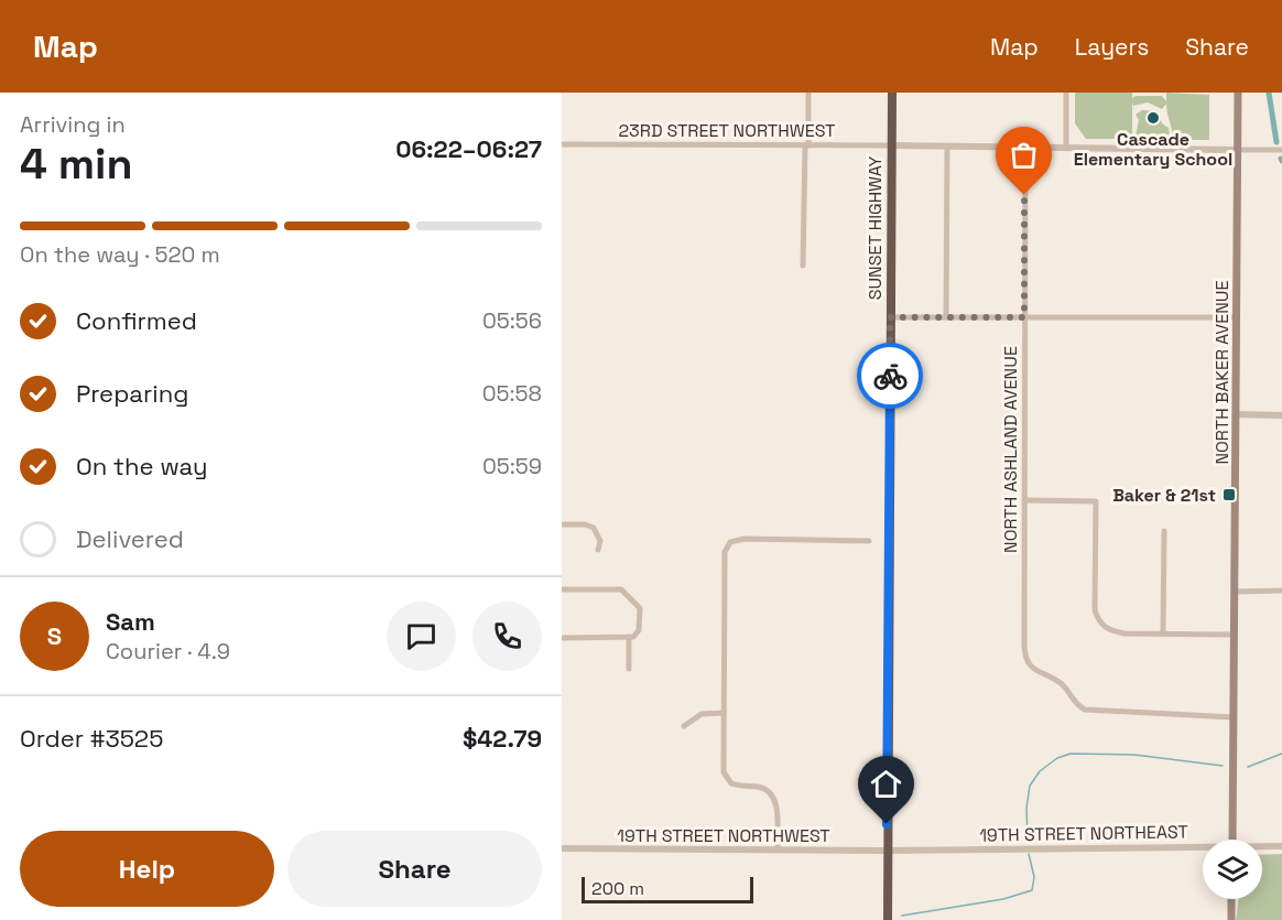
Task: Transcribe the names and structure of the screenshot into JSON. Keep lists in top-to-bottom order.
{
  "streets": {
    "highway": ["SUNSET HIGHWAY"],
    "main road": ["NORTH BAKER AVENUE"],
    "street": [
      "23RD STREET NORTHWEST",
      "NORTH ASHLAND AVENUE",
      "19TH STREET NORTHEAST",
      "19TH STREET NORTHWEST"
    ]
  },
  "crossings": [
    ["23RD STREET NORTHWEST", "SUNSET HIGHWAY"],
    ["SUNSET HIGHWAY", "19TH STREET NORTHEAST"],
    ["SUNSET HIGHWAY", "19TH STREET NORTHWEST"],
    ["NORTH BAKER AVENUE", "NORTH ASHLAND AVENUE"],
    ["19TH STREET NORTHEAST", "19TH STREET NORTHWEST"]
  ],
  "places": {
    "other": ["Cascade Elementary School"],
    "transit": ["Baker & 21st"]
  },
  "scale_bar": "200 m",
  "page": {
    "header": "Map",
    "nav": ["Map", "Layers", "Share"],
    "heading": ["4 min", "Arriving in", "06:22–06:27"],
    "panel": [
      "Sam",
      "Courier · 4.9",
      "Order #3525",
      "$42.79"
    ],
    "bar": "On the way · 520 m",
    "list": [
      ["Confirmed", "05:56"],
      ["Preparing", "05:58"],
      ["On the way", "05:59"],
      "Delivered"
    ],
    "round": "S",
    "buttons": ["Help", "Share"],
    "scale": "200 m"
  }
}
